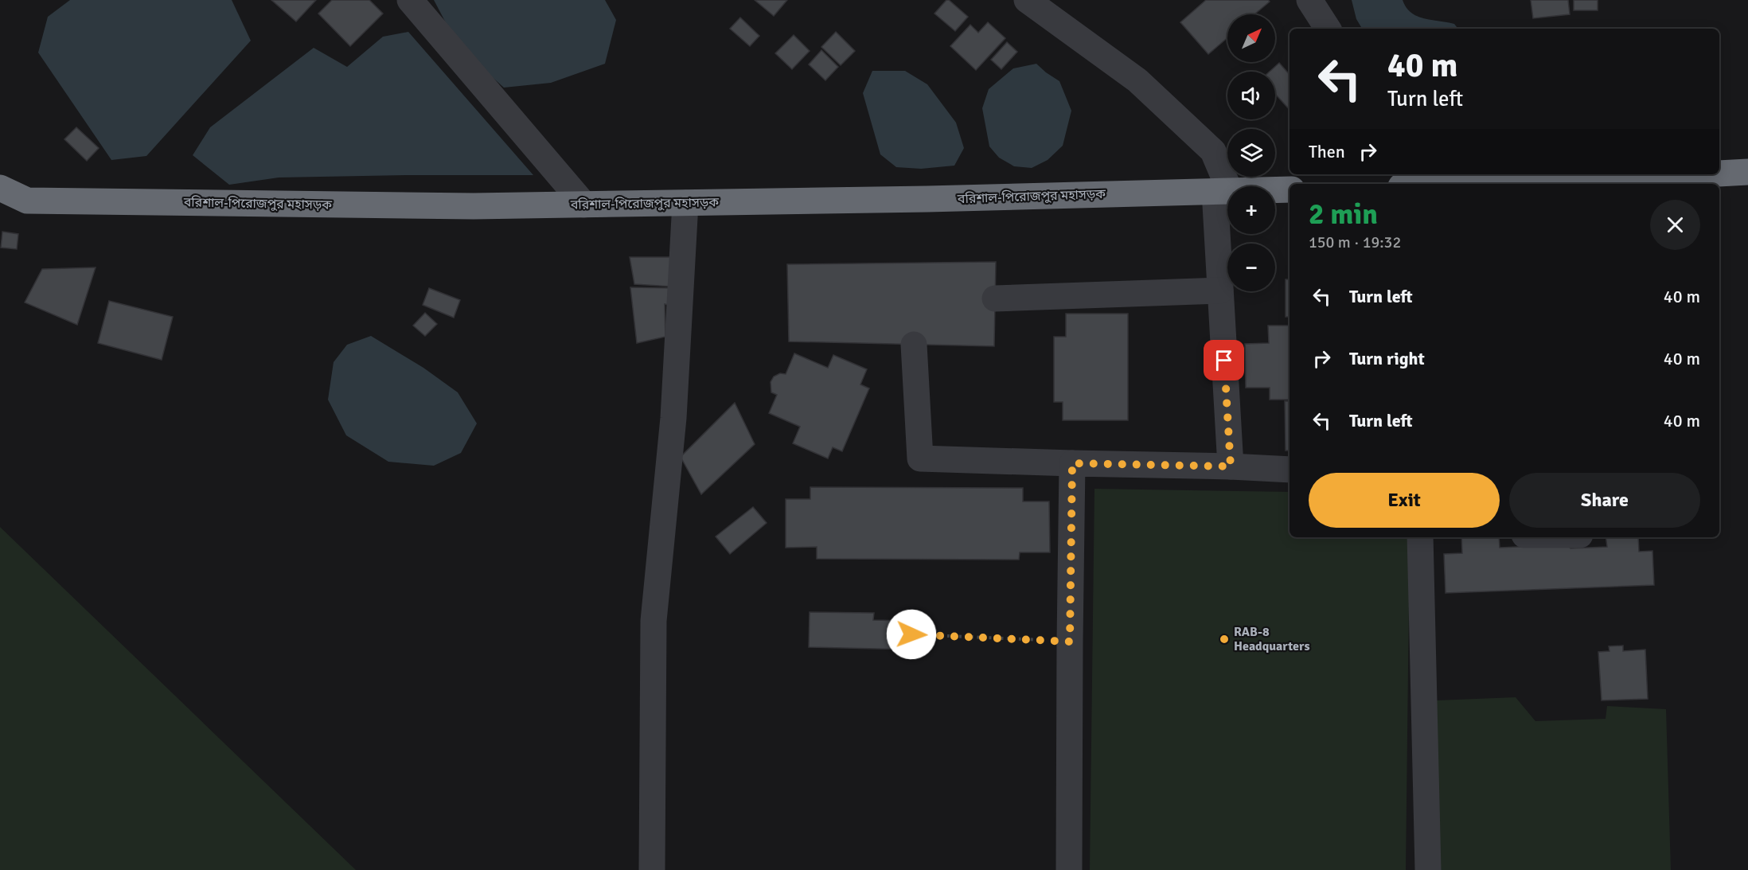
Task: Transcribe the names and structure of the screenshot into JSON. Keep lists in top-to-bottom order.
{
  "streets": {
    "highway": ["বরিশাল-পিরোজপুর মহাসড়ক"]
  },
  "places": ["RAB-8 Headquarters"],
  "north": "top right",
  "page": {
    "map_buttons": ["+", "−"],
    "turn": ["40 m", "Turn left"],
    "then": "Then",
    "heading": ["2 min", "150 m · 19:32"],
    "list": [
      {
        "name": "Turn left",
        "value": "40 m"
      },
      {
        "name": "Turn right",
        "value": "40 m"
      },
      {
        "name": "Turn left",
        "value": "40 m"
      }
    ],
    "buttons": ["Exit", "Share"]
  }
}
